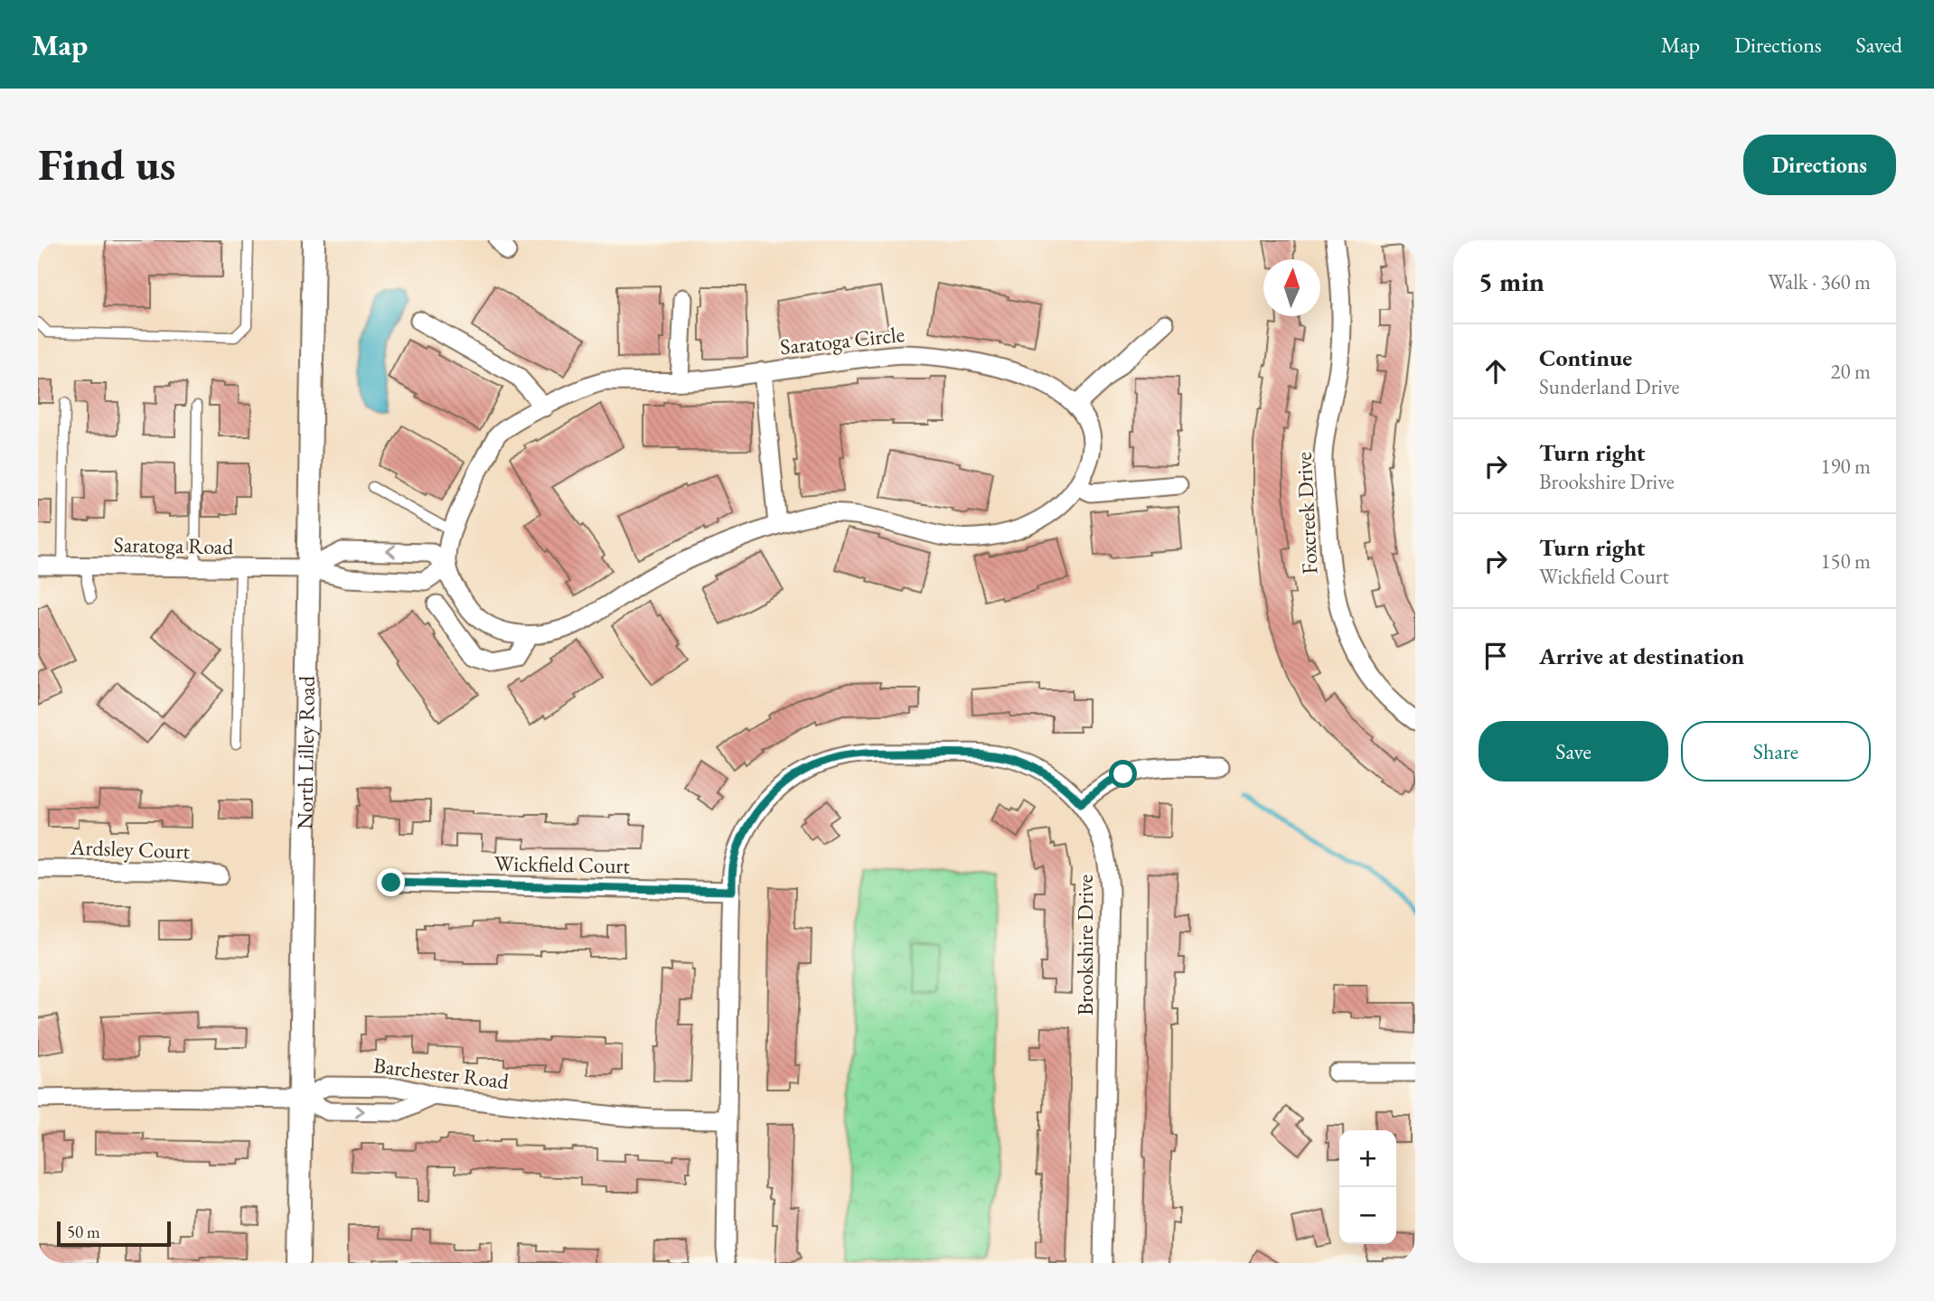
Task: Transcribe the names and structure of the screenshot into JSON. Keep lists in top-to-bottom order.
{
  "streets": {
    "street": [
      "Saratoga Circle",
      "Foxcreek Drive",
      "Saratoga Road",
      "North Lilley Road",
      "Ardsley Court",
      "Wickfield Court",
      "Brookshire Drive",
      "Barchester Road"
    ]
  },
  "crossings": [
    ["Saratoga Road", "North Lilley Road"],
    ["North Lilley Road", "Barchester Road"],
    ["Wickfield Court", "Brookshire Drive"],
    ["Brookshire Drive", "Barchester Road"]
  ],
  "scale_bar": "50 m",
  "north": "top",
  "page": {
    "header": "Map",
    "nav": ["Map", "Directions", "Saved"],
    "buttons": [
      "Directions",
      ["Save", "Share"]
    ],
    "title": "Find us",
    "heading": ["5 min", "Walk · 360 m"],
    "list": [
      ["Continue", "Sunderland Drive", "20 m"],
      ["Turn right", "Brookshire Drive", "190 m"],
      ["Turn right", "Wickfield Court", "150 m"],
      "Arrive at destination"
    ],
    "map_buttons": ["+", "−"],
    "scale": "50 m"
  }
}
